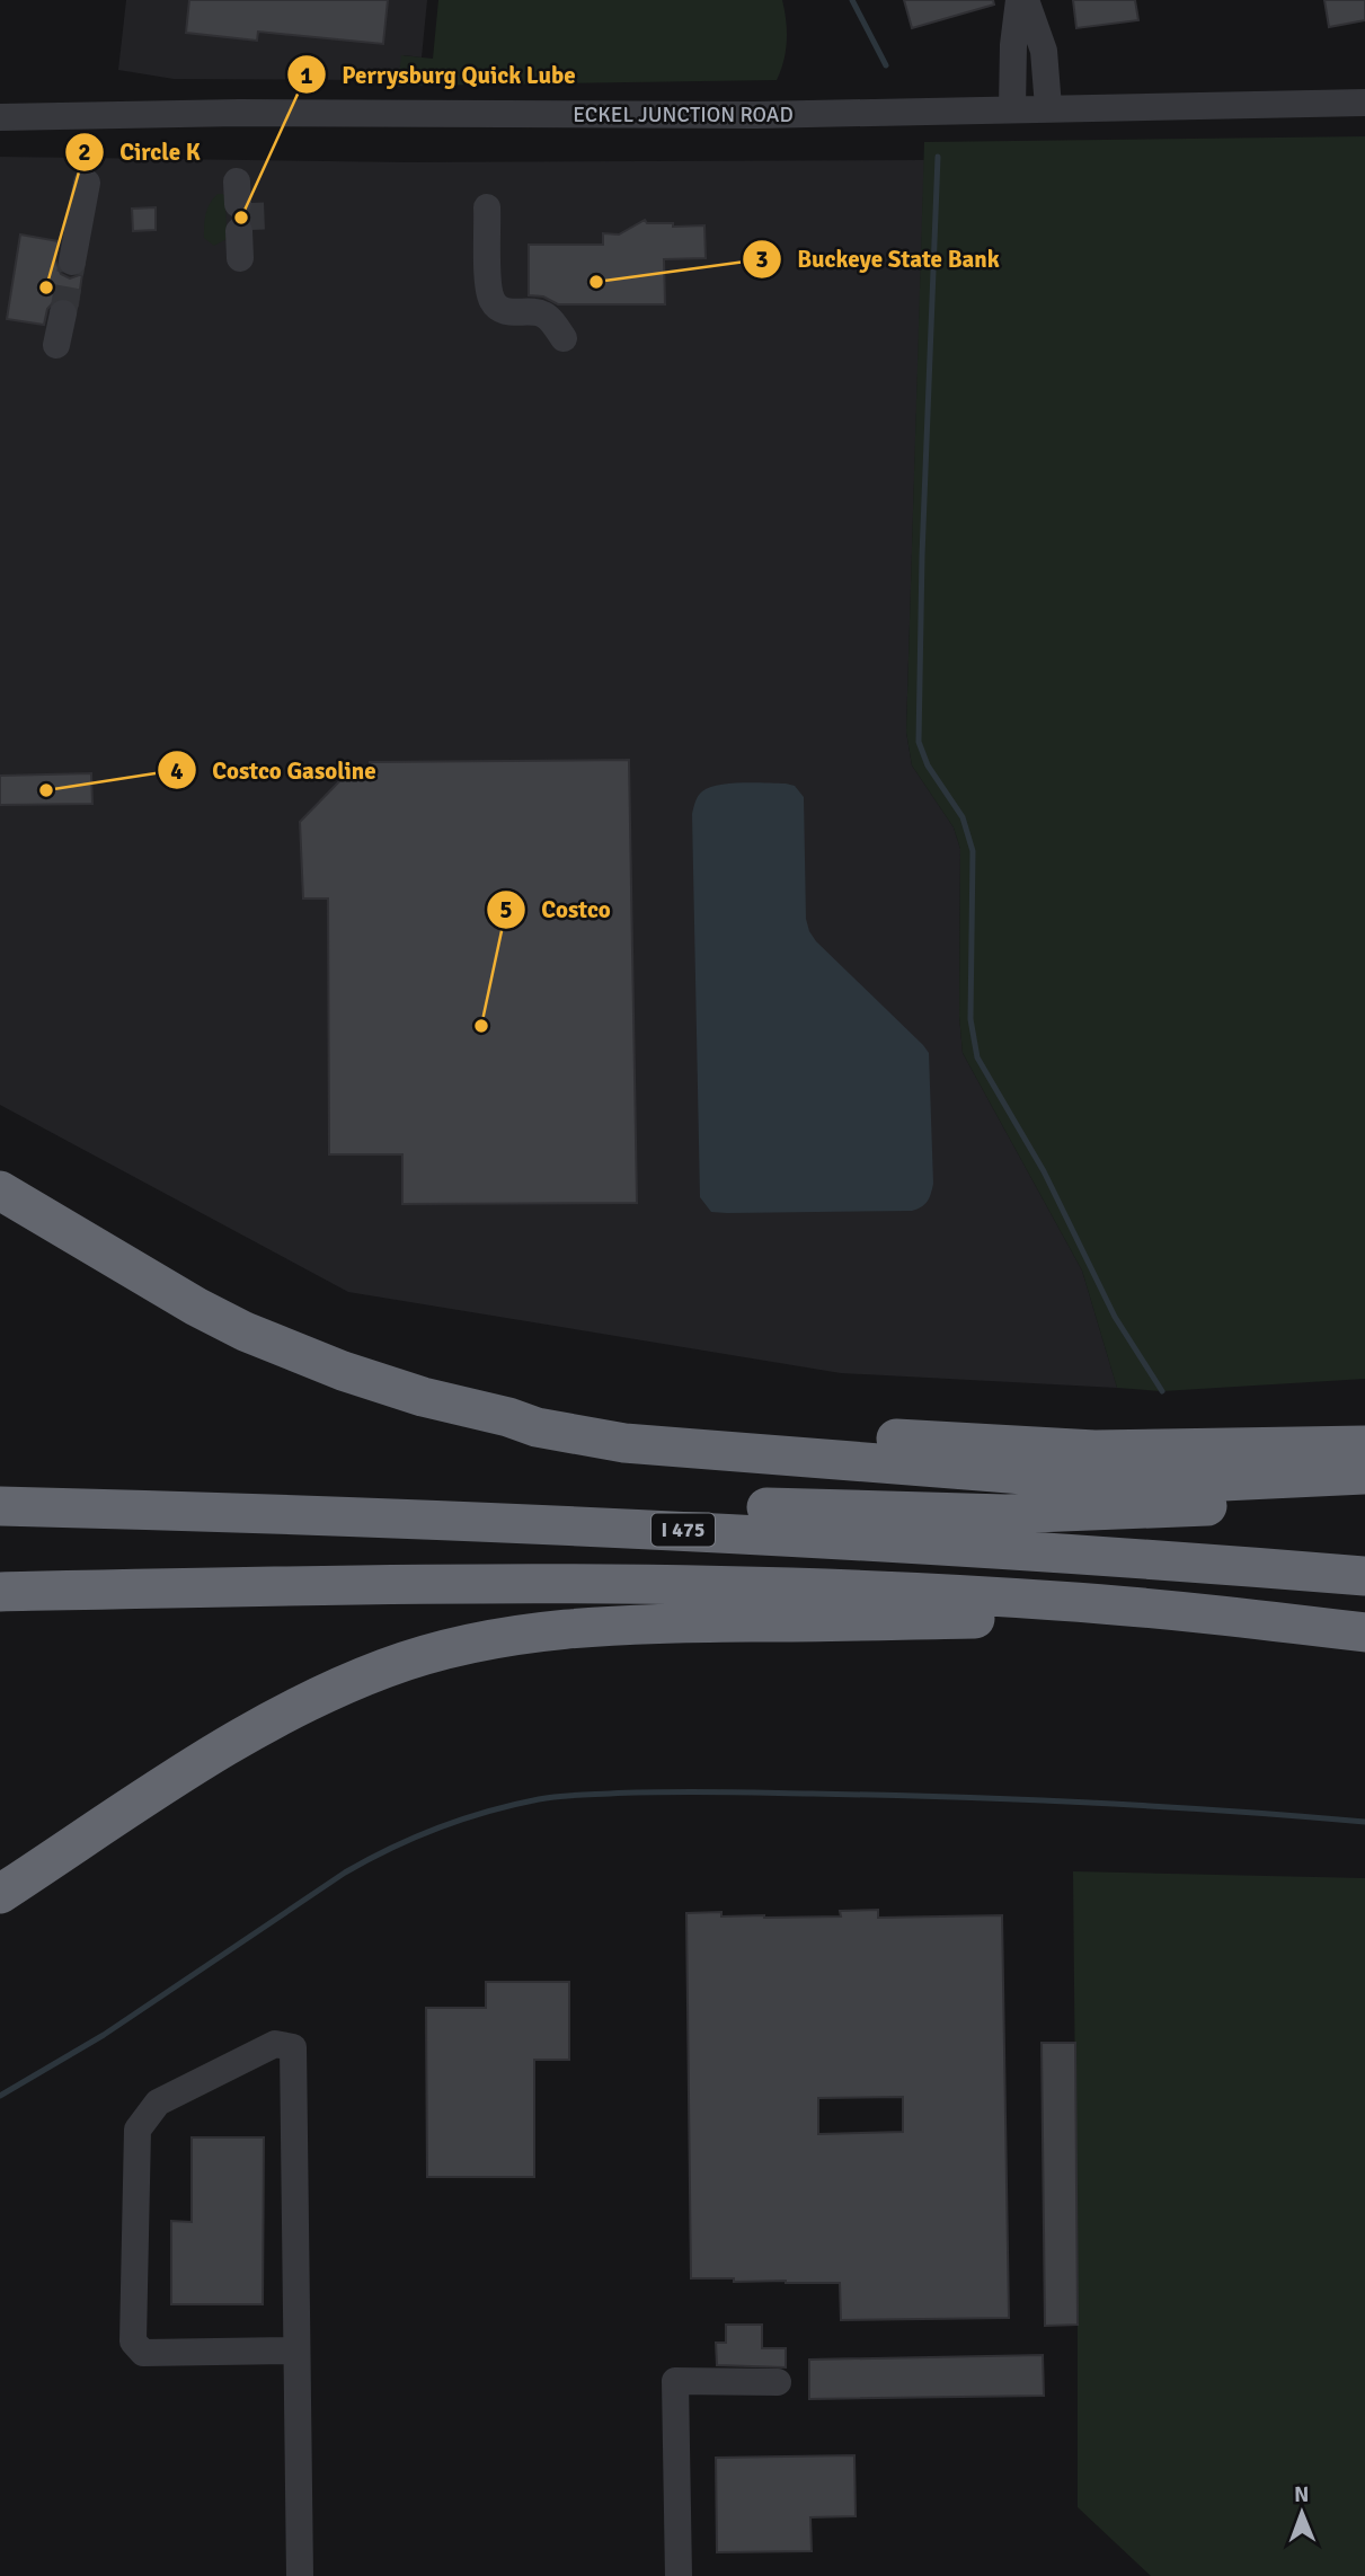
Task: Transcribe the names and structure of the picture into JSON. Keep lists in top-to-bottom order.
{
  "streets": {
    "highway": ["I 475"],
    "street": ["ECKEL JUNCTION ROAD"]
  },
  "places": [
    "Perrysburg Quick Lube",
    "Buckeye State Bank",
    "Circle K",
    "Costco Gasoline",
    "Costco"
  ],
  "north": "top"
}
